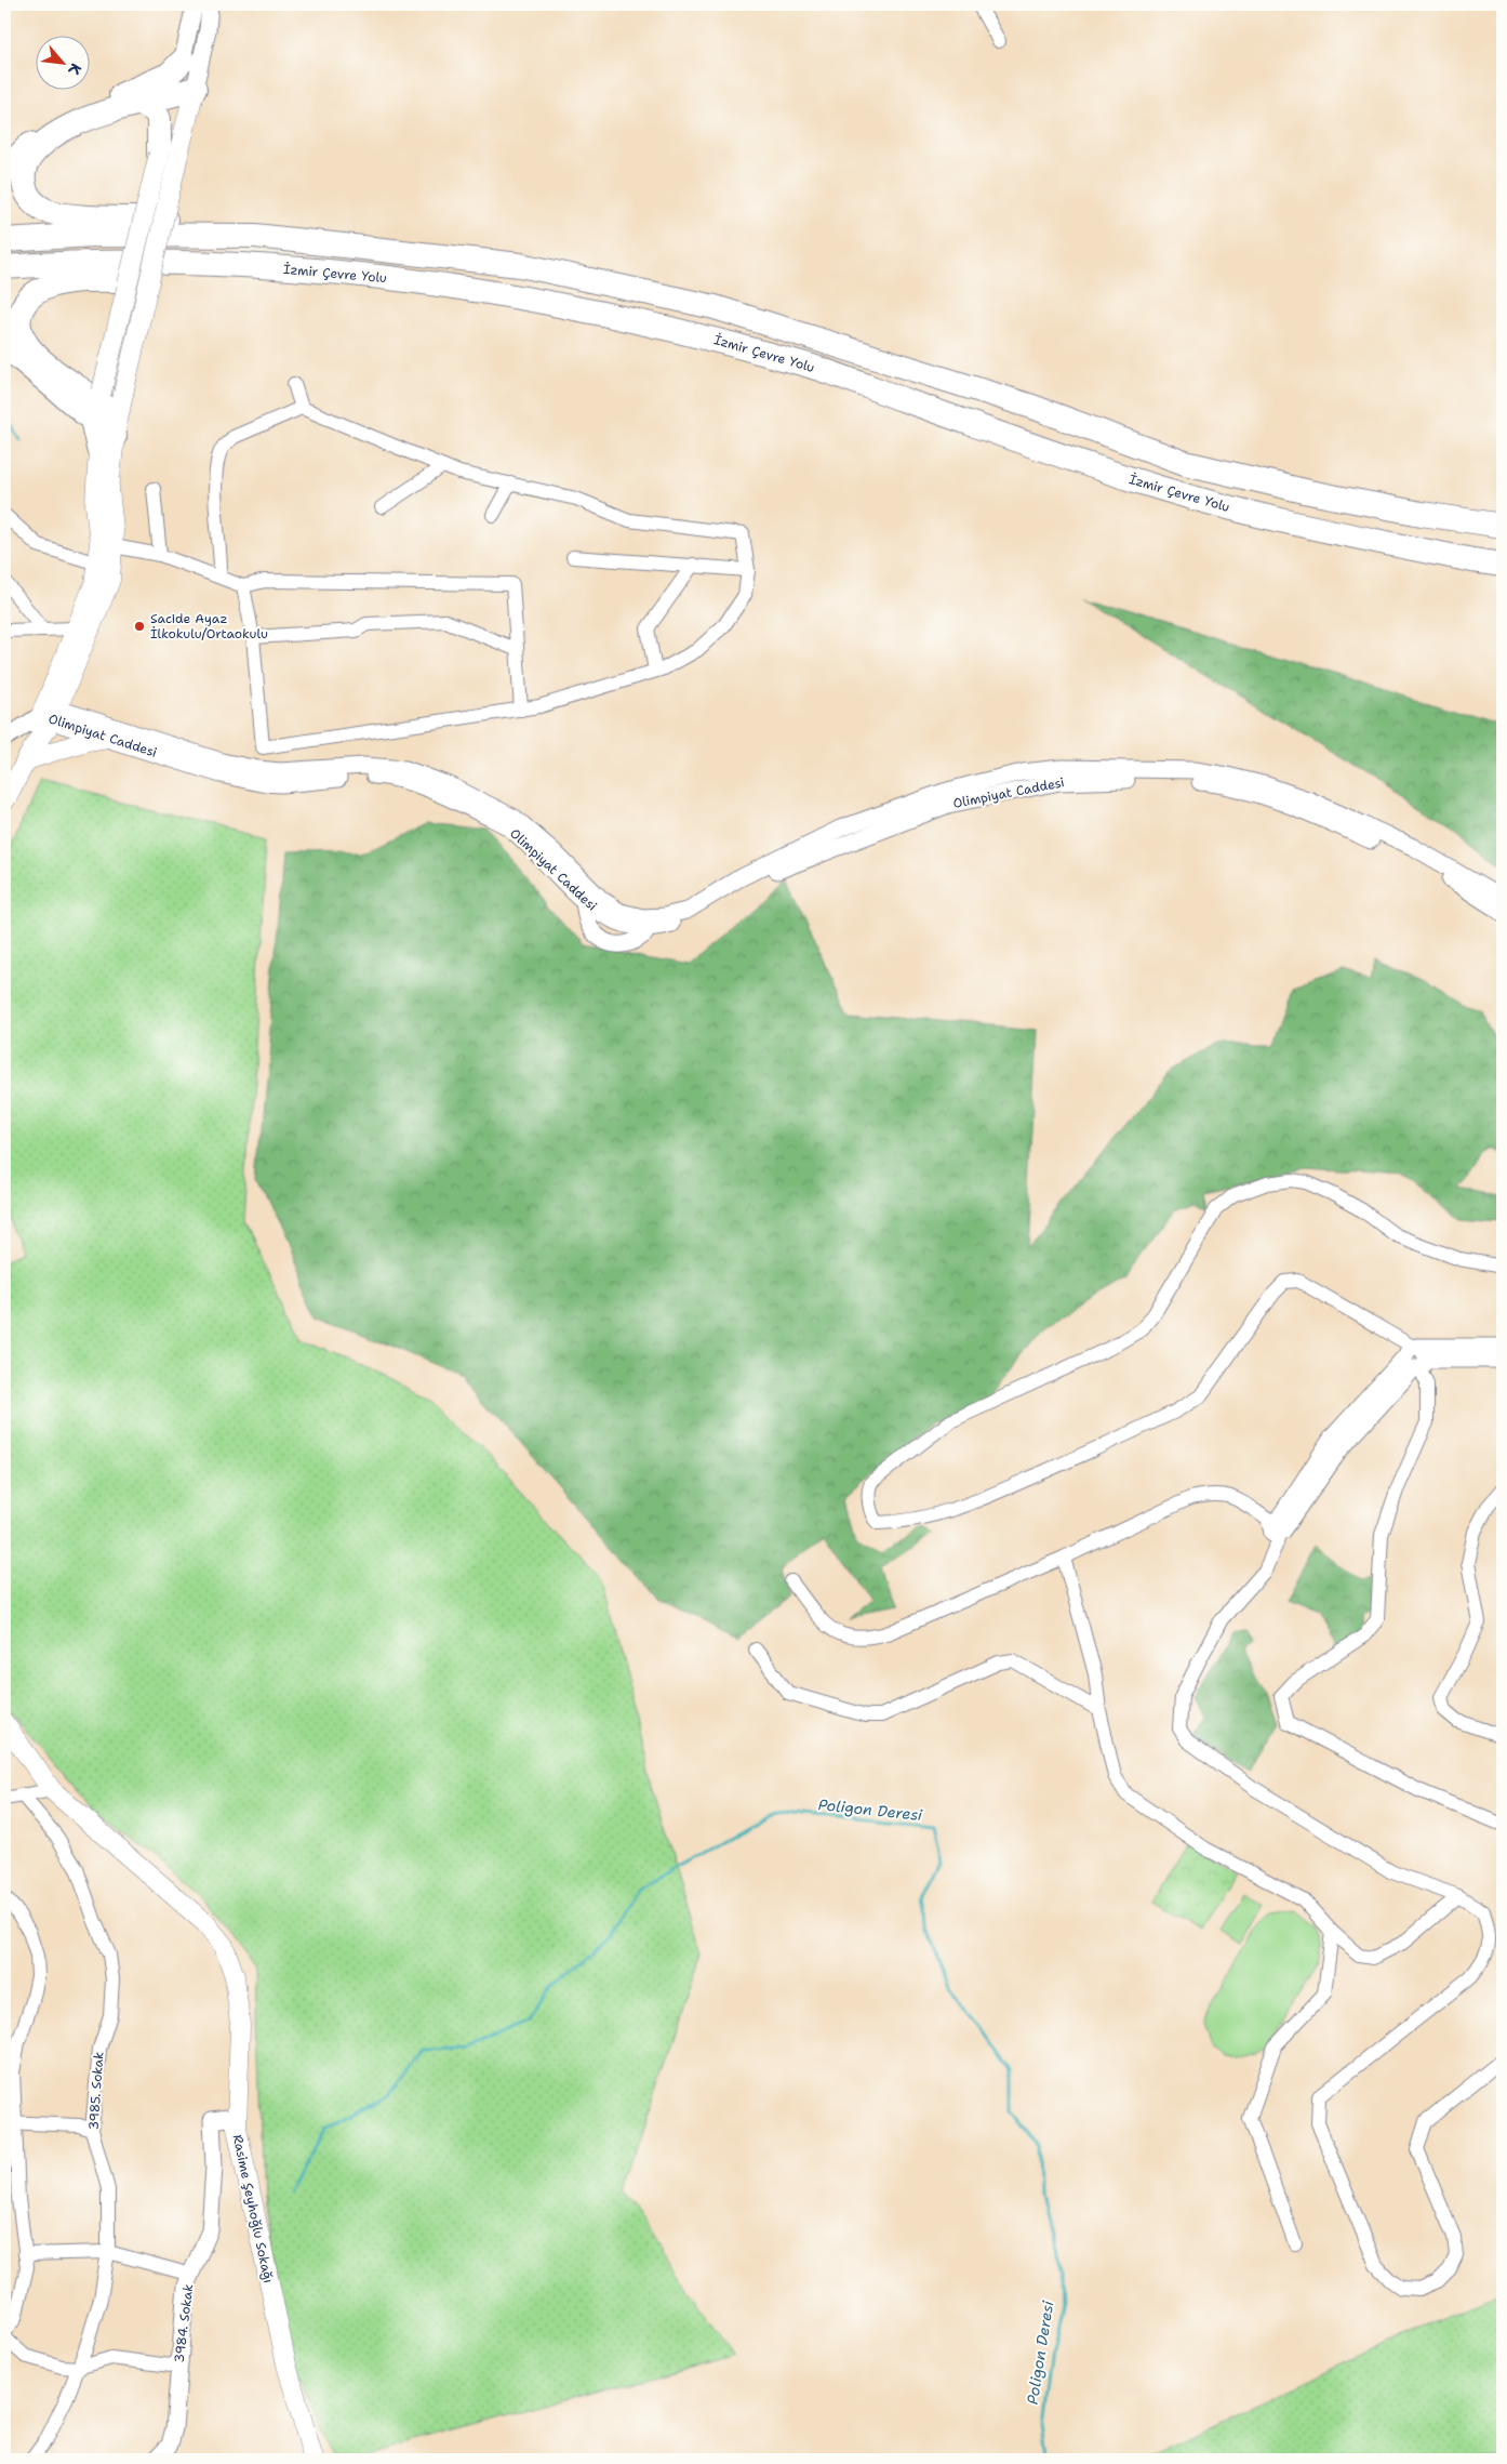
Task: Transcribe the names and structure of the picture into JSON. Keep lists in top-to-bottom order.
{
  "streets": {
    "highway": ["İzmir Çevre Yolu"],
    "main road": ["Rasime Şeyhoğlu Sokağı"],
    "street": ["Olimpiyat Caddesi", "3985. Sokak", "3984. Sokak"]
  },
  "crossings": [
    ["Rasime Şeyhoğlu Sokağı", "3984. Sokak"]
  ],
  "water": ["Poligon Deresi"],
  "places": ["Sacide Ayaz İlkokulu/Ortaokulu"],
  "north": "bottom right"
}
